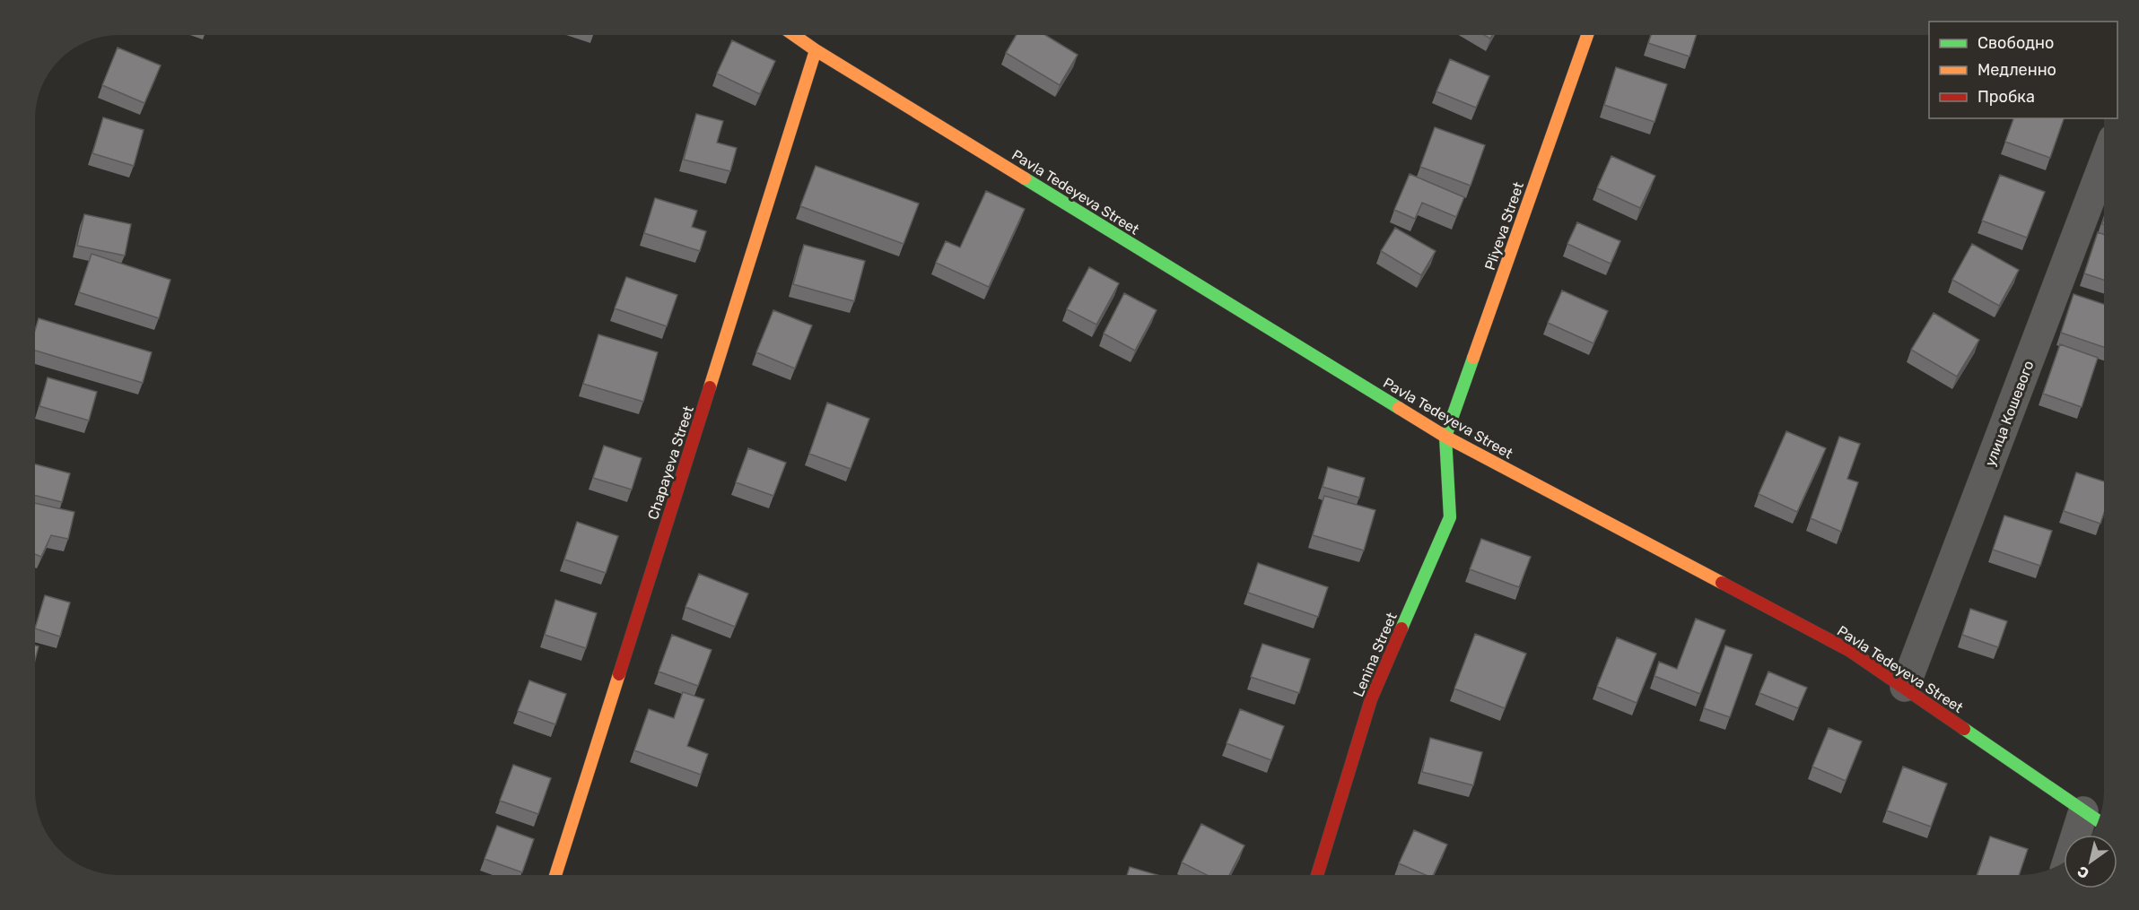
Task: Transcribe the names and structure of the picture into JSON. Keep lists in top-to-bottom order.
{
  "streets": {
    "street": [
      "Pavla Tedeyeva Street",
      "Pliyeva Street",
      "улица Кошевого",
      "Chapayeva Street",
      "Lenina Street"
    ]
  },
  "crossings": [
    ["Pavla Tedeyeva Street", "Pliyeva Street"],
    ["Pavla Tedeyeva Street", "улица Кошевого"],
    ["Pavla Tedeyeva Street", "Chapayeva Street"],
    ["Pavla Tedeyeva Street", "Lenina Street"],
    ["Pliyeva Street", "Lenina Street"]
  ],
  "legend": ["Свободно", "Медленно", "Пробка"],
  "north": "bottom left"
}
